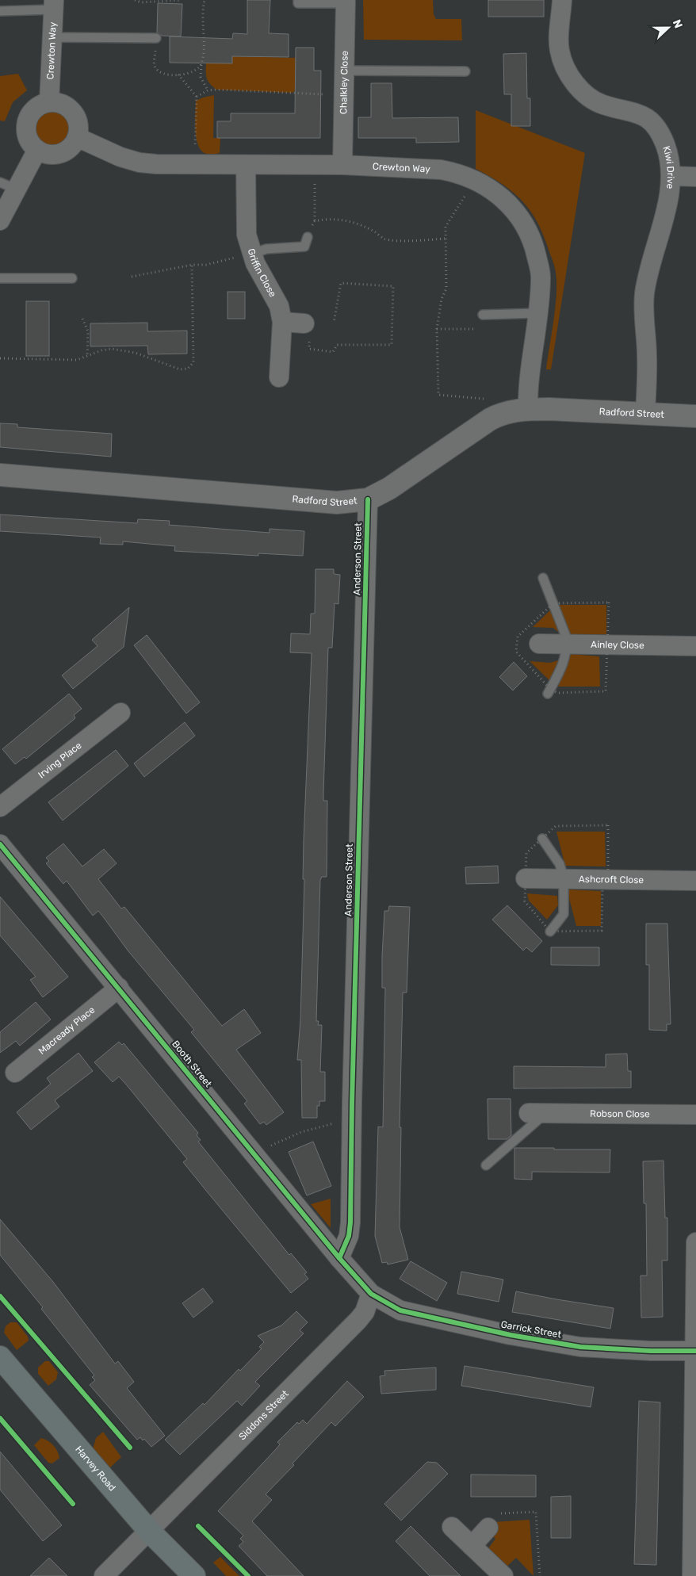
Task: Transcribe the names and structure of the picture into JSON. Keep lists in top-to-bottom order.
{
  "streets": {
    "highway": ["Harvey Road"],
    "street": [
      "Crewton Way",
      "Chalkley Close",
      "Kiwi Drive",
      "Griffin Close",
      "Radford Street",
      "Anderson Street",
      "Ainley Close",
      "Irving Place",
      "Ashcroft Close",
      "Macready Place",
      "Booth Street",
      "Robson Close",
      "Garrick Street",
      "Siddons Street"
    ]
  },
  "crossings": [
    ["Crewton Way", "Chalkley Close"],
    ["Crewton Way", "Griffin Close"],
    ["Crewton Way", "Radford Street"],
    ["Kiwi Drive", "Radford Street"],
    ["Radford Street", "Anderson Street"],
    ["Anderson Street", "Booth Street"],
    ["Macready Place", "Booth Street"],
    ["Booth Street", "Garrick Street"],
    ["Booth Street", "Siddons Street"],
    ["Garrick Street", "Siddons Street"],
    ["Siddons Street", "Harvey Road"]
  ],
  "north": "right"
}
